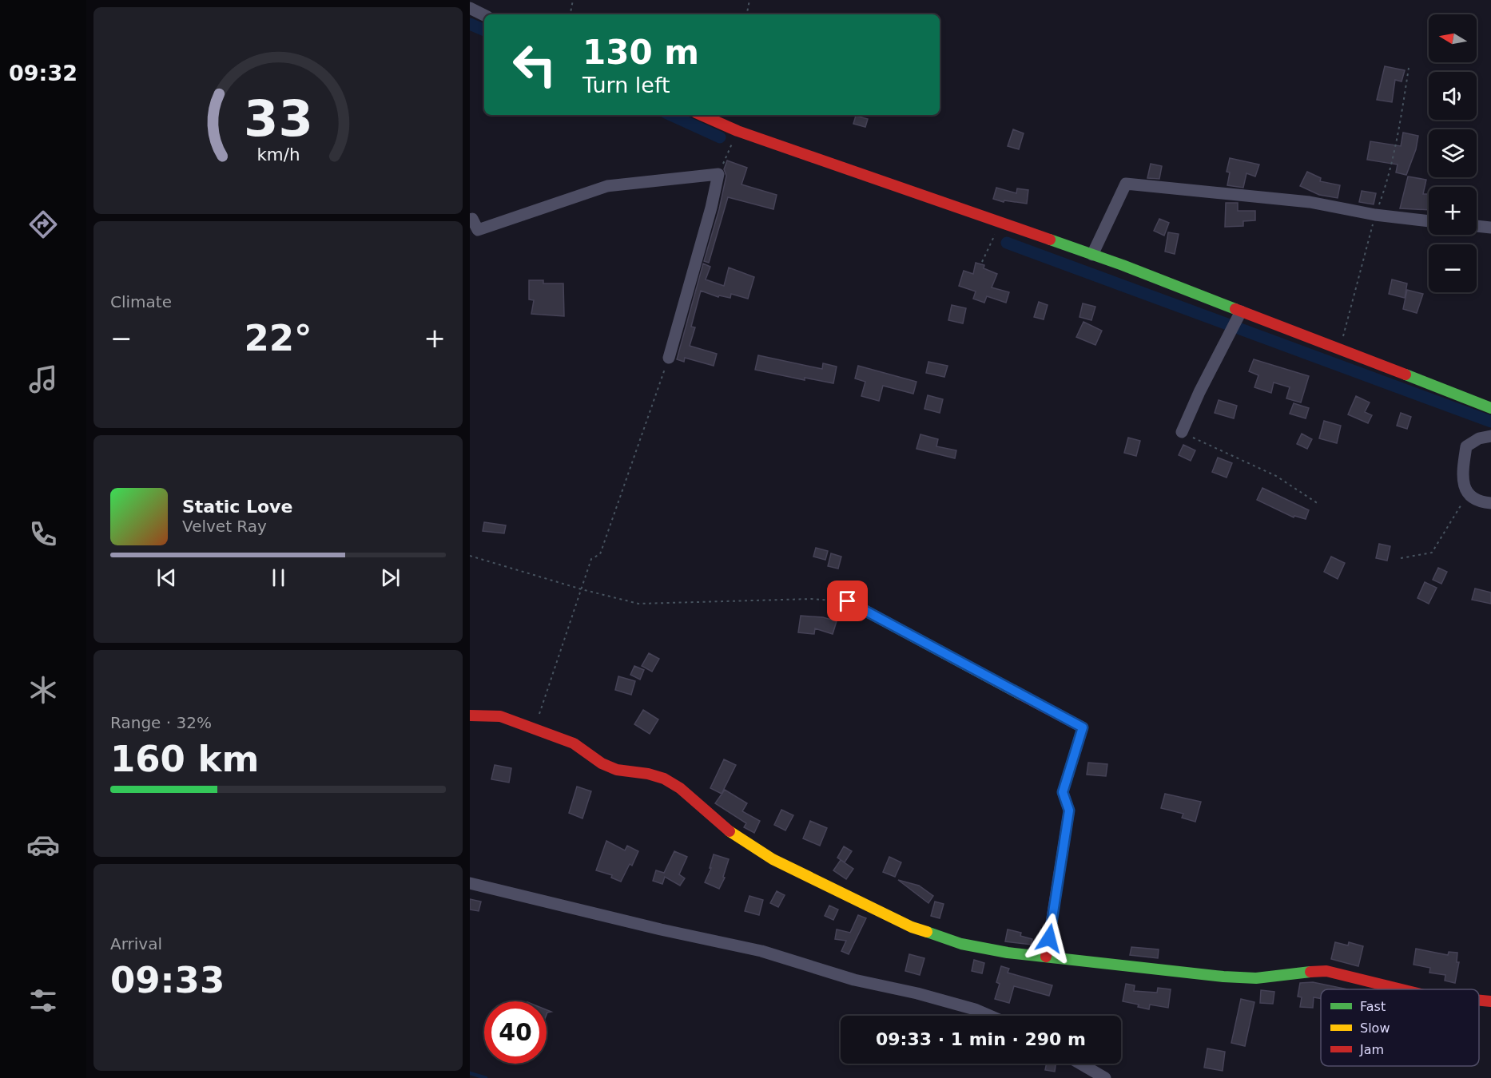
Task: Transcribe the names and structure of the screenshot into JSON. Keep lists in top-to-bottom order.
{
  "legend": ["Fast", "Slow", "Jam"],
  "north": "left",
  "page": {
    "tabs": "09:32",
    "map_buttons": ["+", "−"],
    "turn": ["130 m", "Turn left"],
    "tile": [
      "Climate",
      ["Range · 32%", "160 km"],
      ["Arrival", "09:33"]
    ],
    "heat": ["−", "22°", "+"],
    "song": ["Static Love", "Velvet Ray"],
    "limit": "40",
    "trip": "09:33 · 1 min · 290 m",
    "gauge": ["33", "km/h"]
  }
}
